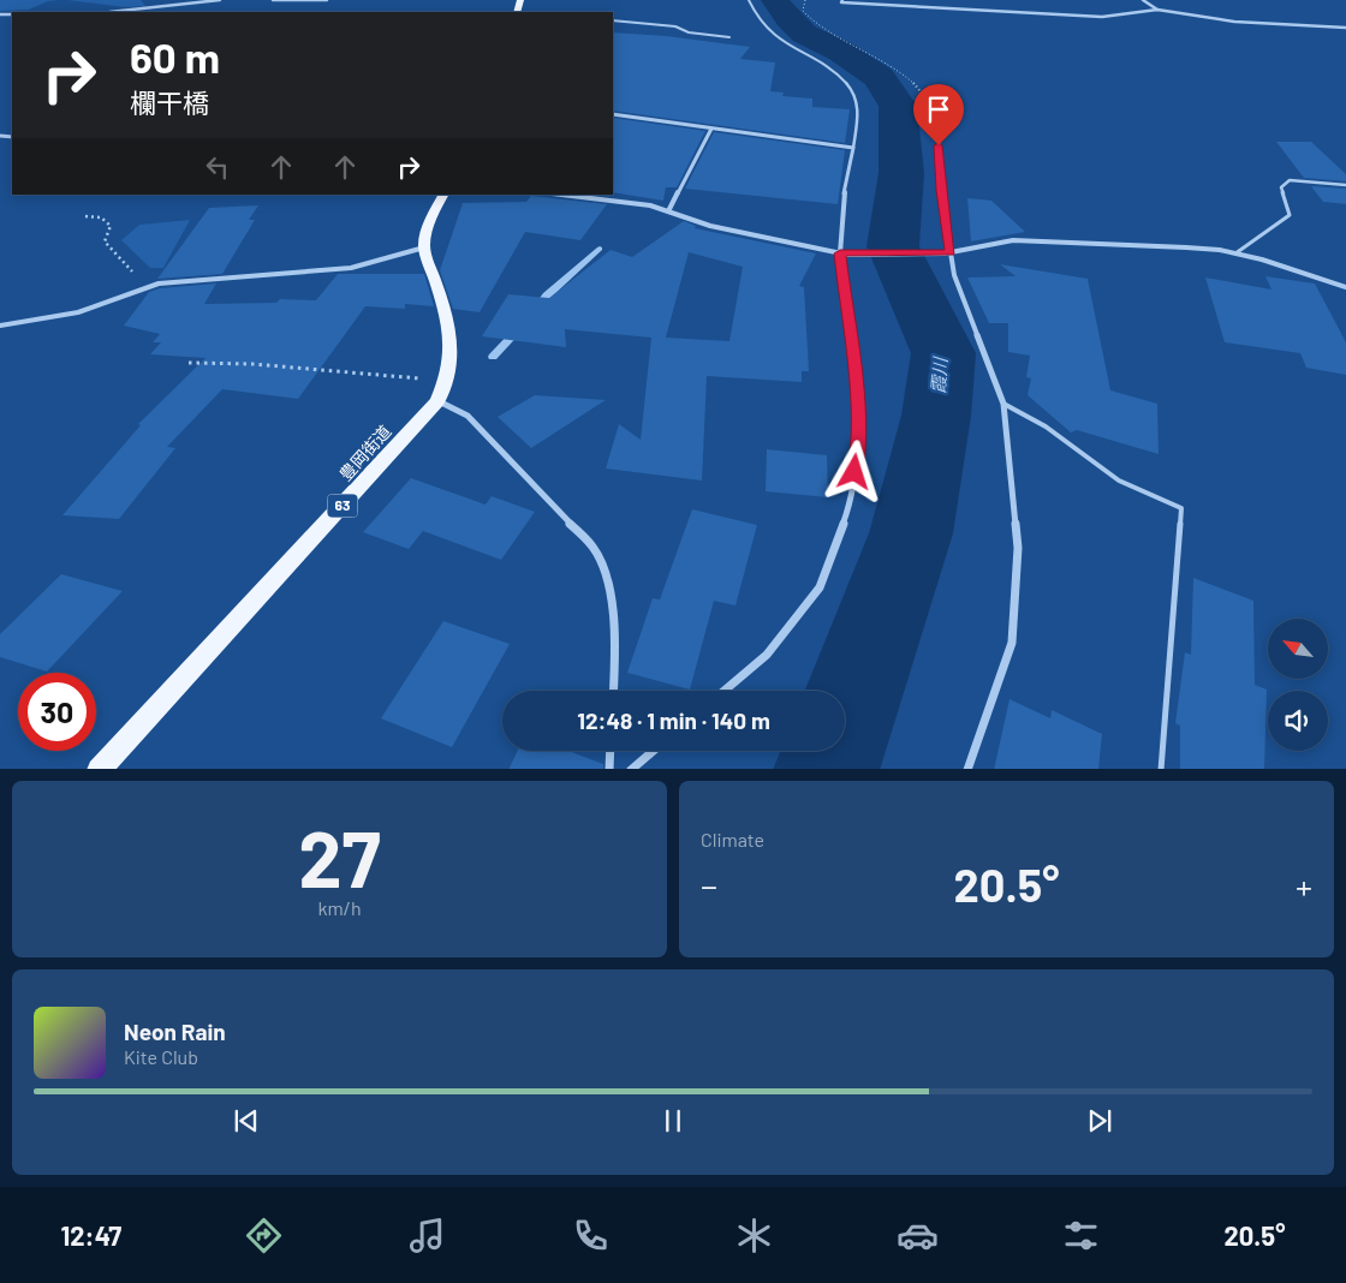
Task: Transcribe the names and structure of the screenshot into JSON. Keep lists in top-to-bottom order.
{
  "streets": {
    "main road": ["豊岡街道", "63"]
  },
  "water": ["霞川"],
  "north": "top left",
  "page": {
    "turn": ["60 m", "欄干橋"],
    "limit": "30",
    "trip": "12:48 · 1 min · 140 m",
    "tile": [
      ["27", "km/h"],
      "Climate"
    ],
    "heat": ["−", "20.5°", "+"],
    "song": ["Neon Rain", "Kite Club"],
    "tabs": ["12:47", "20.5°"]
  }
}
